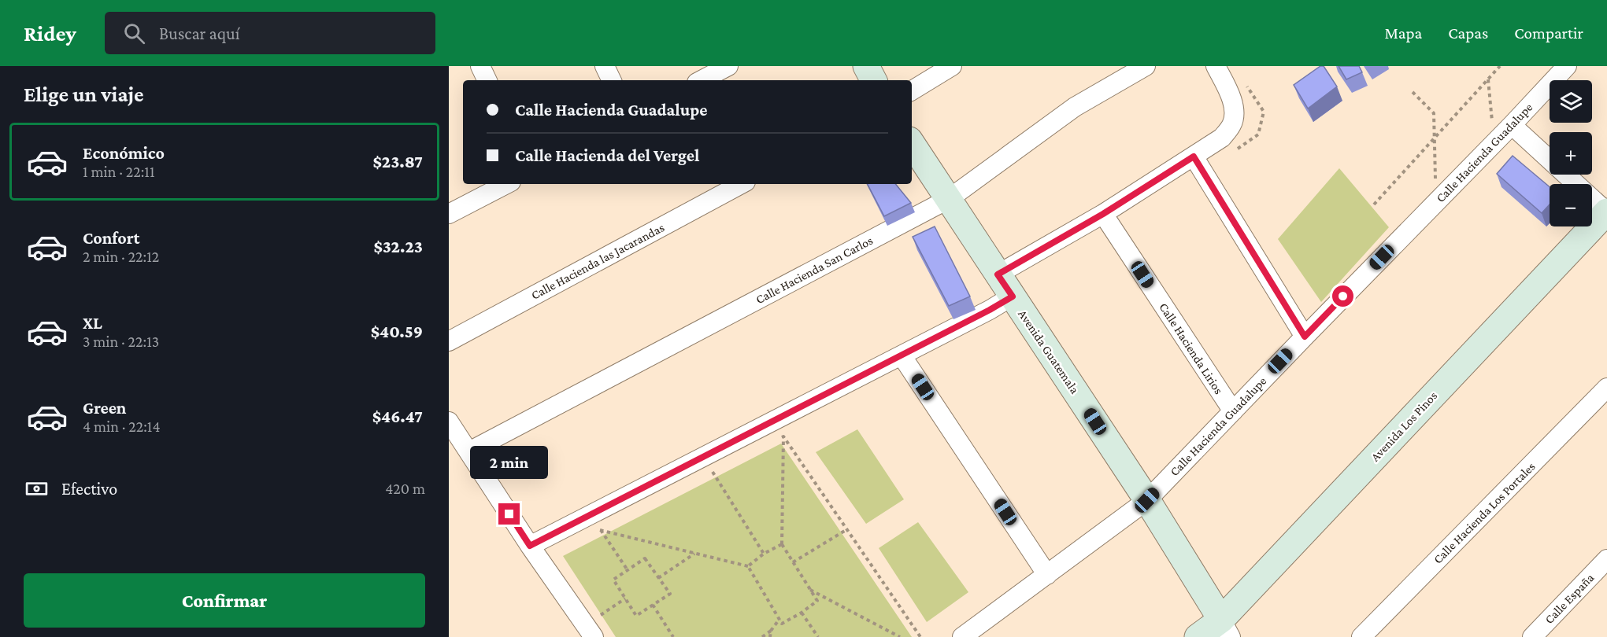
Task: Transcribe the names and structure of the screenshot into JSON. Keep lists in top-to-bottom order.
{
  "streets": {
    "street": [
      "Calle Hacienda Guadalupe",
      "Calle Hacienda las Jacarandas",
      "Calle Hacienda San Carlos",
      "Calle Hacienda Lirios",
      "Avenida Guatemala",
      "Avenida Los Pinos",
      "Calle Hacienda Los Portales",
      "Calle España"
    ]
  },
  "crossings": [
    ["Calle Hacienda Guadalupe", "Calle Hacienda Lirios"],
    ["Calle Hacienda Guadalupe", "Avenida Guatemala"],
    ["Calle Hacienda San Carlos", "Avenida Guatemala"],
    ["Avenida Guatemala", "Avenida Los Pinos"]
  ],
  "page": {
    "header": "Ridey",
    "search": "Buscar aquí",
    "nav": ["Mapa", "Capas", "Compartir"],
    "heading": "Elige un viaje",
    "map_buttons": ["+", "−"],
    "banner": ["Calle Hacienda Guadalupe", "Calle Hacienda del Vergel"],
    "list": [
      {
        "name": "Económico",
        "note": "1 min · 22:11",
        "value": "$23.87"
      },
      {
        "name": "Confort",
        "note": "2 min · 22:12",
        "value": "$32.23"
      },
      {
        "name": "XL",
        "note": "3 min · 22:13",
        "value": "$40.59"
      },
      {
        "name": "Green",
        "note": "4 min · 22:14",
        "value": "$46.47"
      }
    ],
    "bubble": "2 min",
    "pay": ["Efectivo", "420 m"],
    "buttons": "Confirmar"
  }
}
